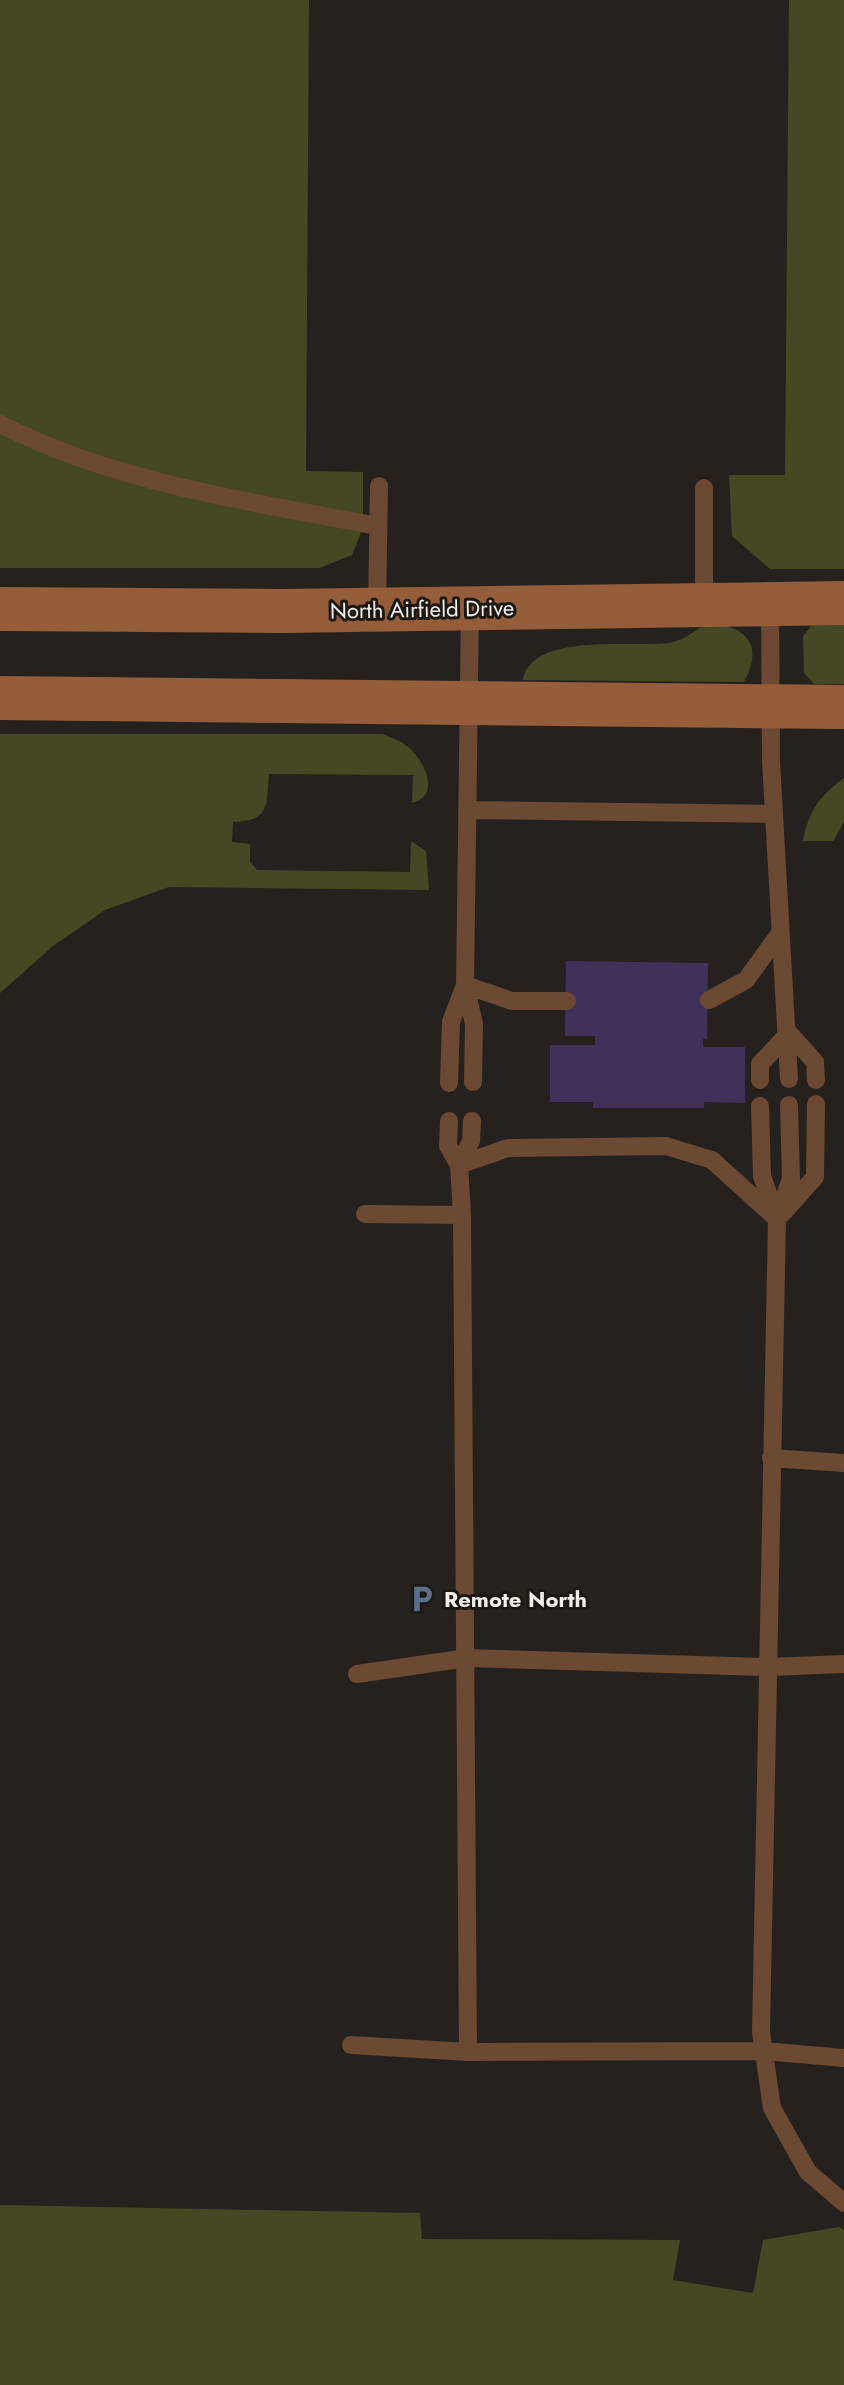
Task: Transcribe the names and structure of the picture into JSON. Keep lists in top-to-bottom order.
{
  "streets": {
    "main road": ["North Airfield Drive"]
  },
  "places": {
    "parking": ["Remote North"]
  }
}
